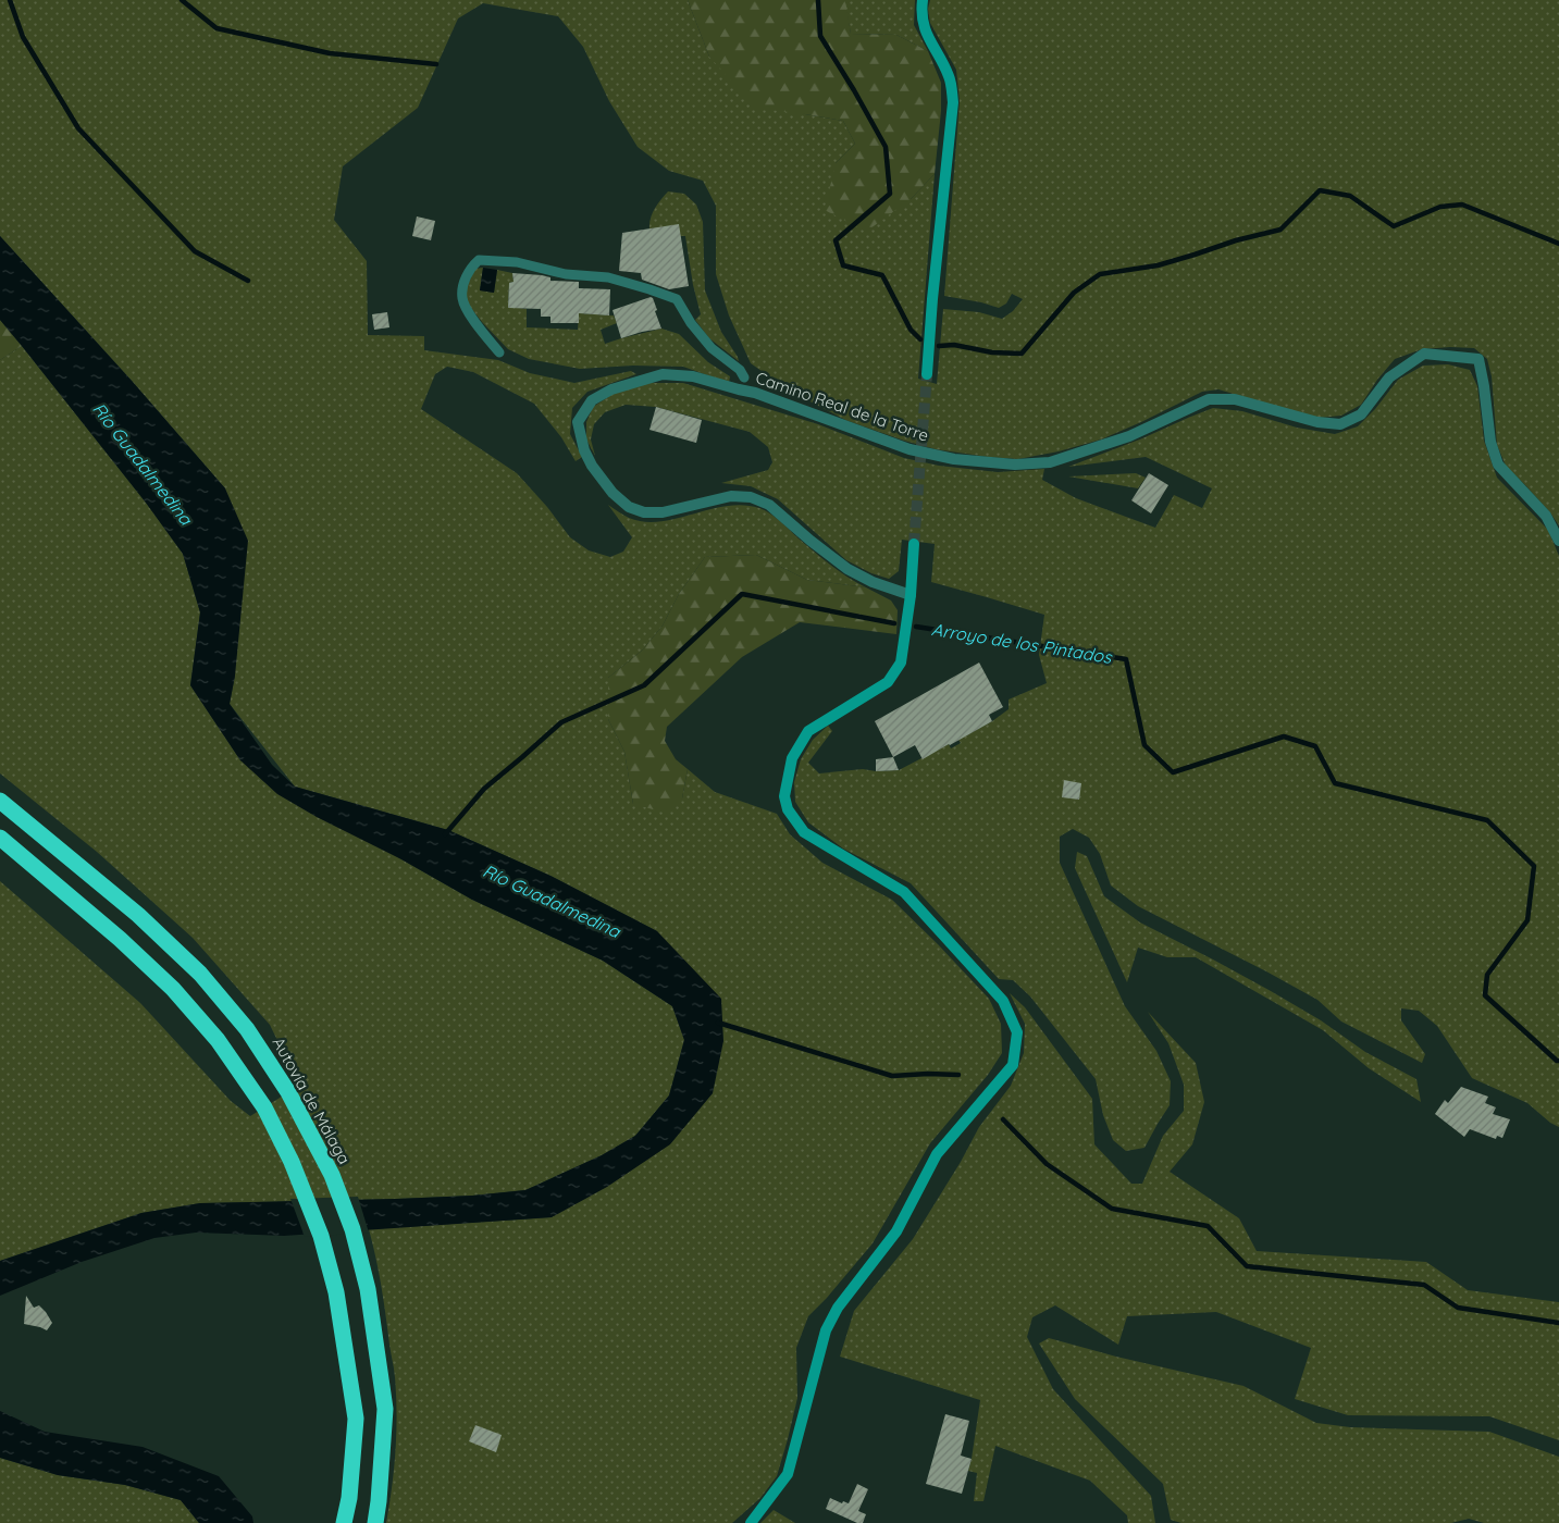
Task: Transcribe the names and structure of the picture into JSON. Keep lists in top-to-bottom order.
{
  "streets": {
    "highway": ["Autovía de Málaga"],
    "street": ["Camino Real de la Torre"]
  },
  "water": ["Río Guadalmedina", "Arroyo de los Pintados"]
}
